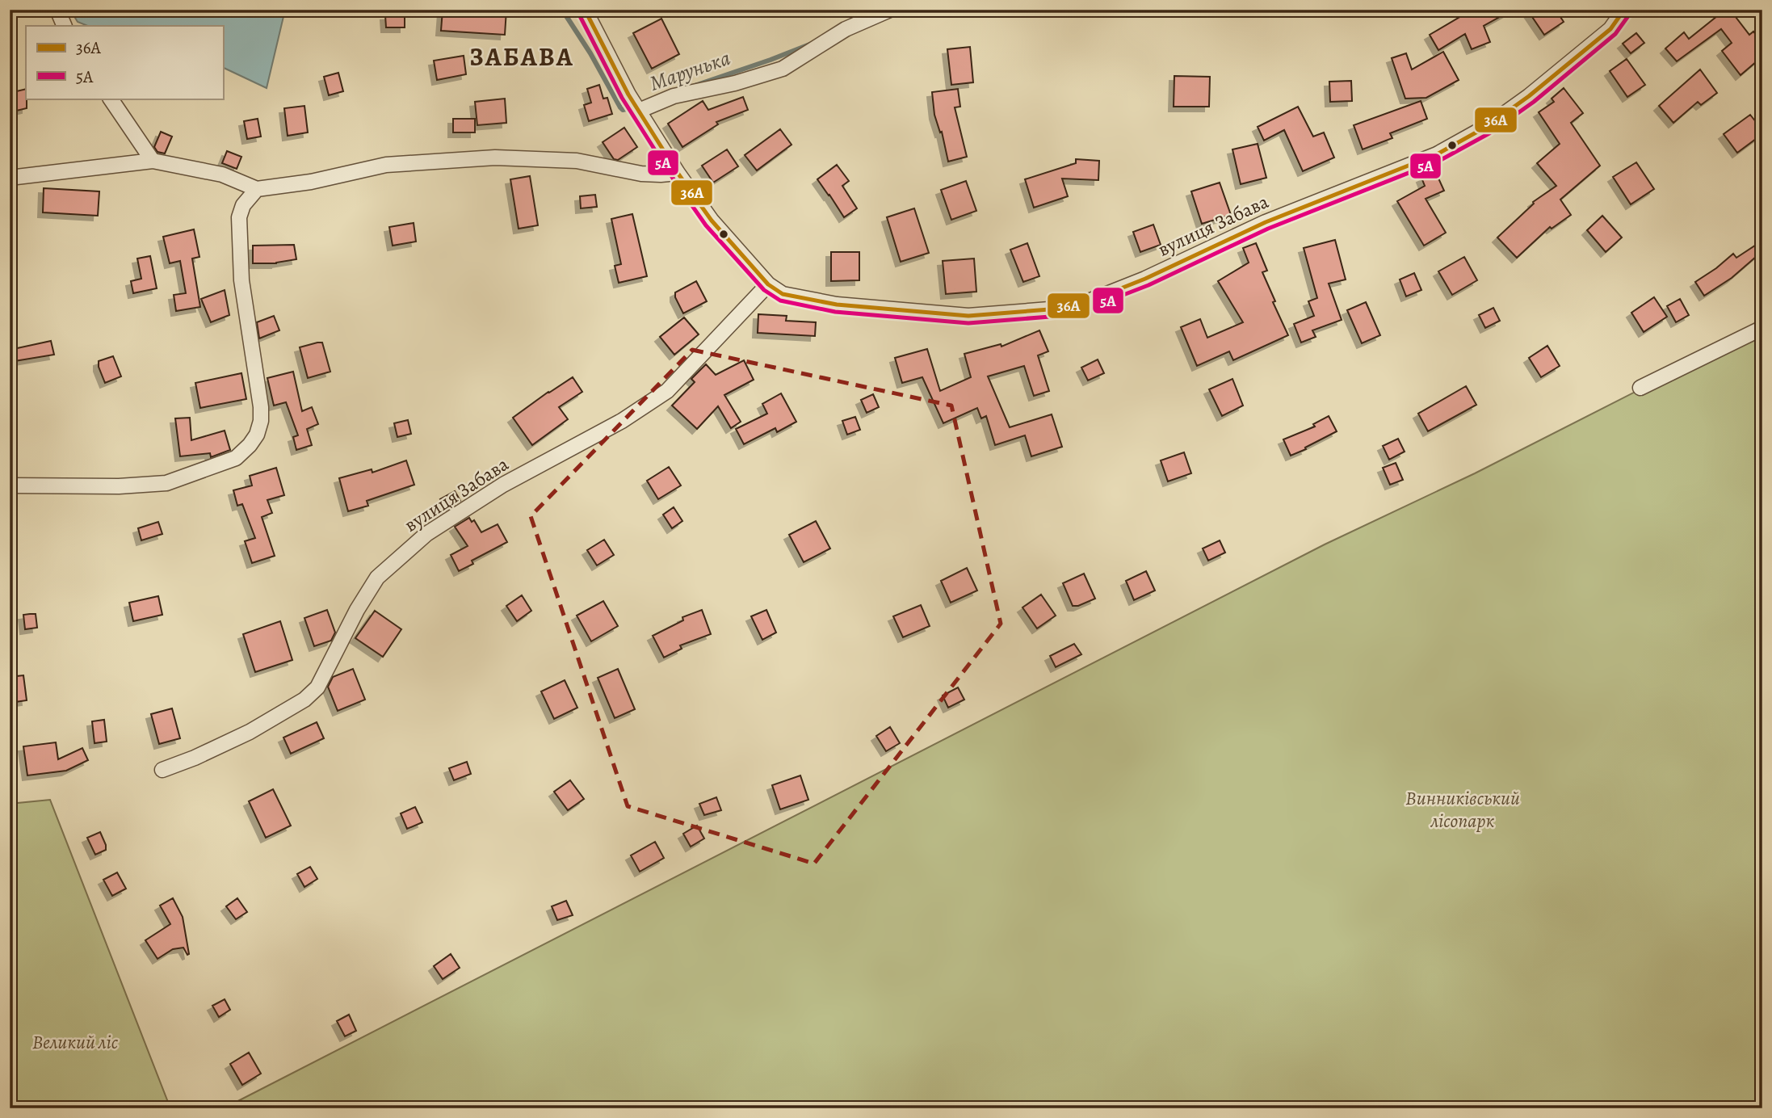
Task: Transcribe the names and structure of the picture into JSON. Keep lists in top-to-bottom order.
{
  "streets": {
    "street": ["вулиця Забава"]
  },
  "districts": ["ЗАБАВА"],
  "water": ["Марунька"],
  "parks": ["Винниківський лісопарк", "Великий ліс"],
  "lines": ["transit line 36А", "transit line 5А"],
  "legend": ["36А", "5А"]
}
